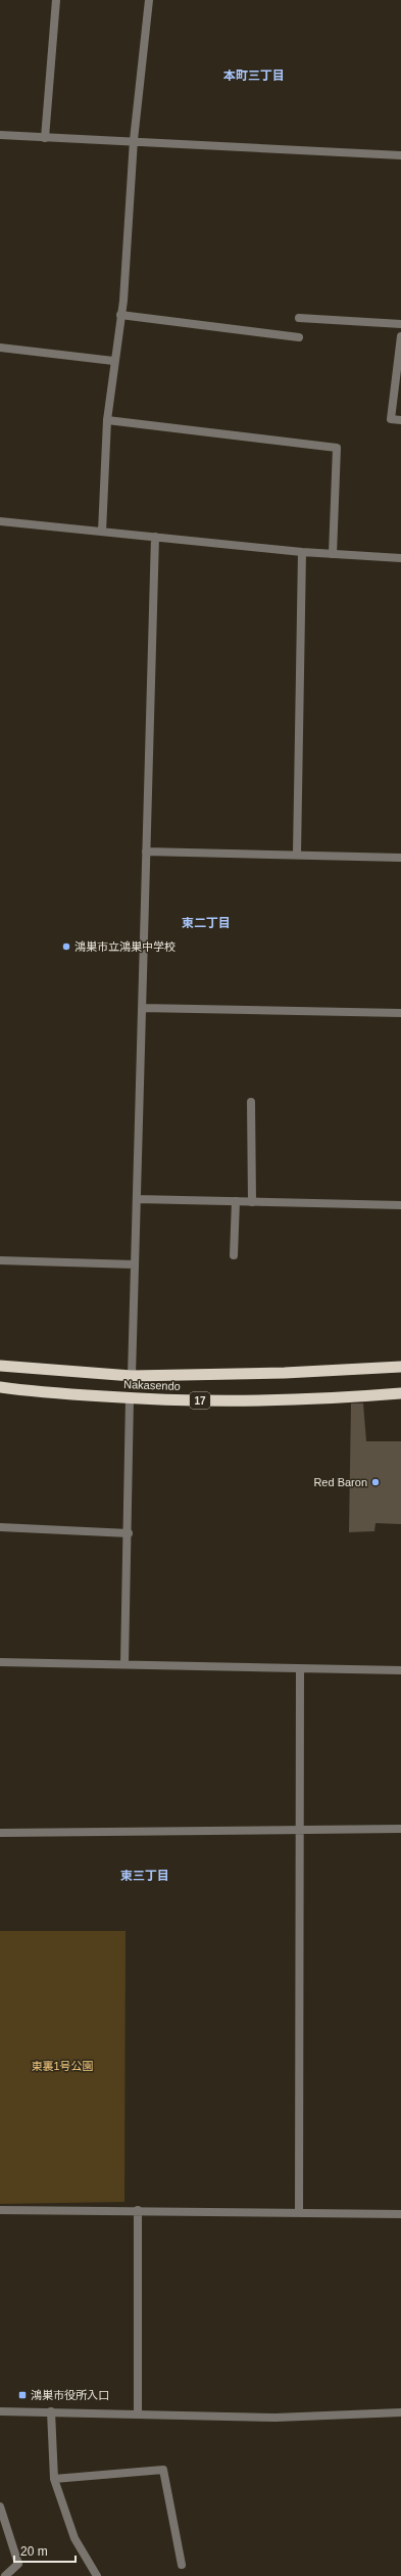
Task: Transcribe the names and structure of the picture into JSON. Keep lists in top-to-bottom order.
{
  "streets": {
    "highway": ["Nakasendo", "17"]
  },
  "districts": ["本町三丁目", "東二丁目", "東三丁目"],
  "parks": ["東裏1号公園"],
  "places": {
    "other": ["鴻巣市立鴻巣中学校", "Red Baron"],
    "transit": ["鴻巣市役所入口"]
  },
  "scale_bar": "20 m"
}
